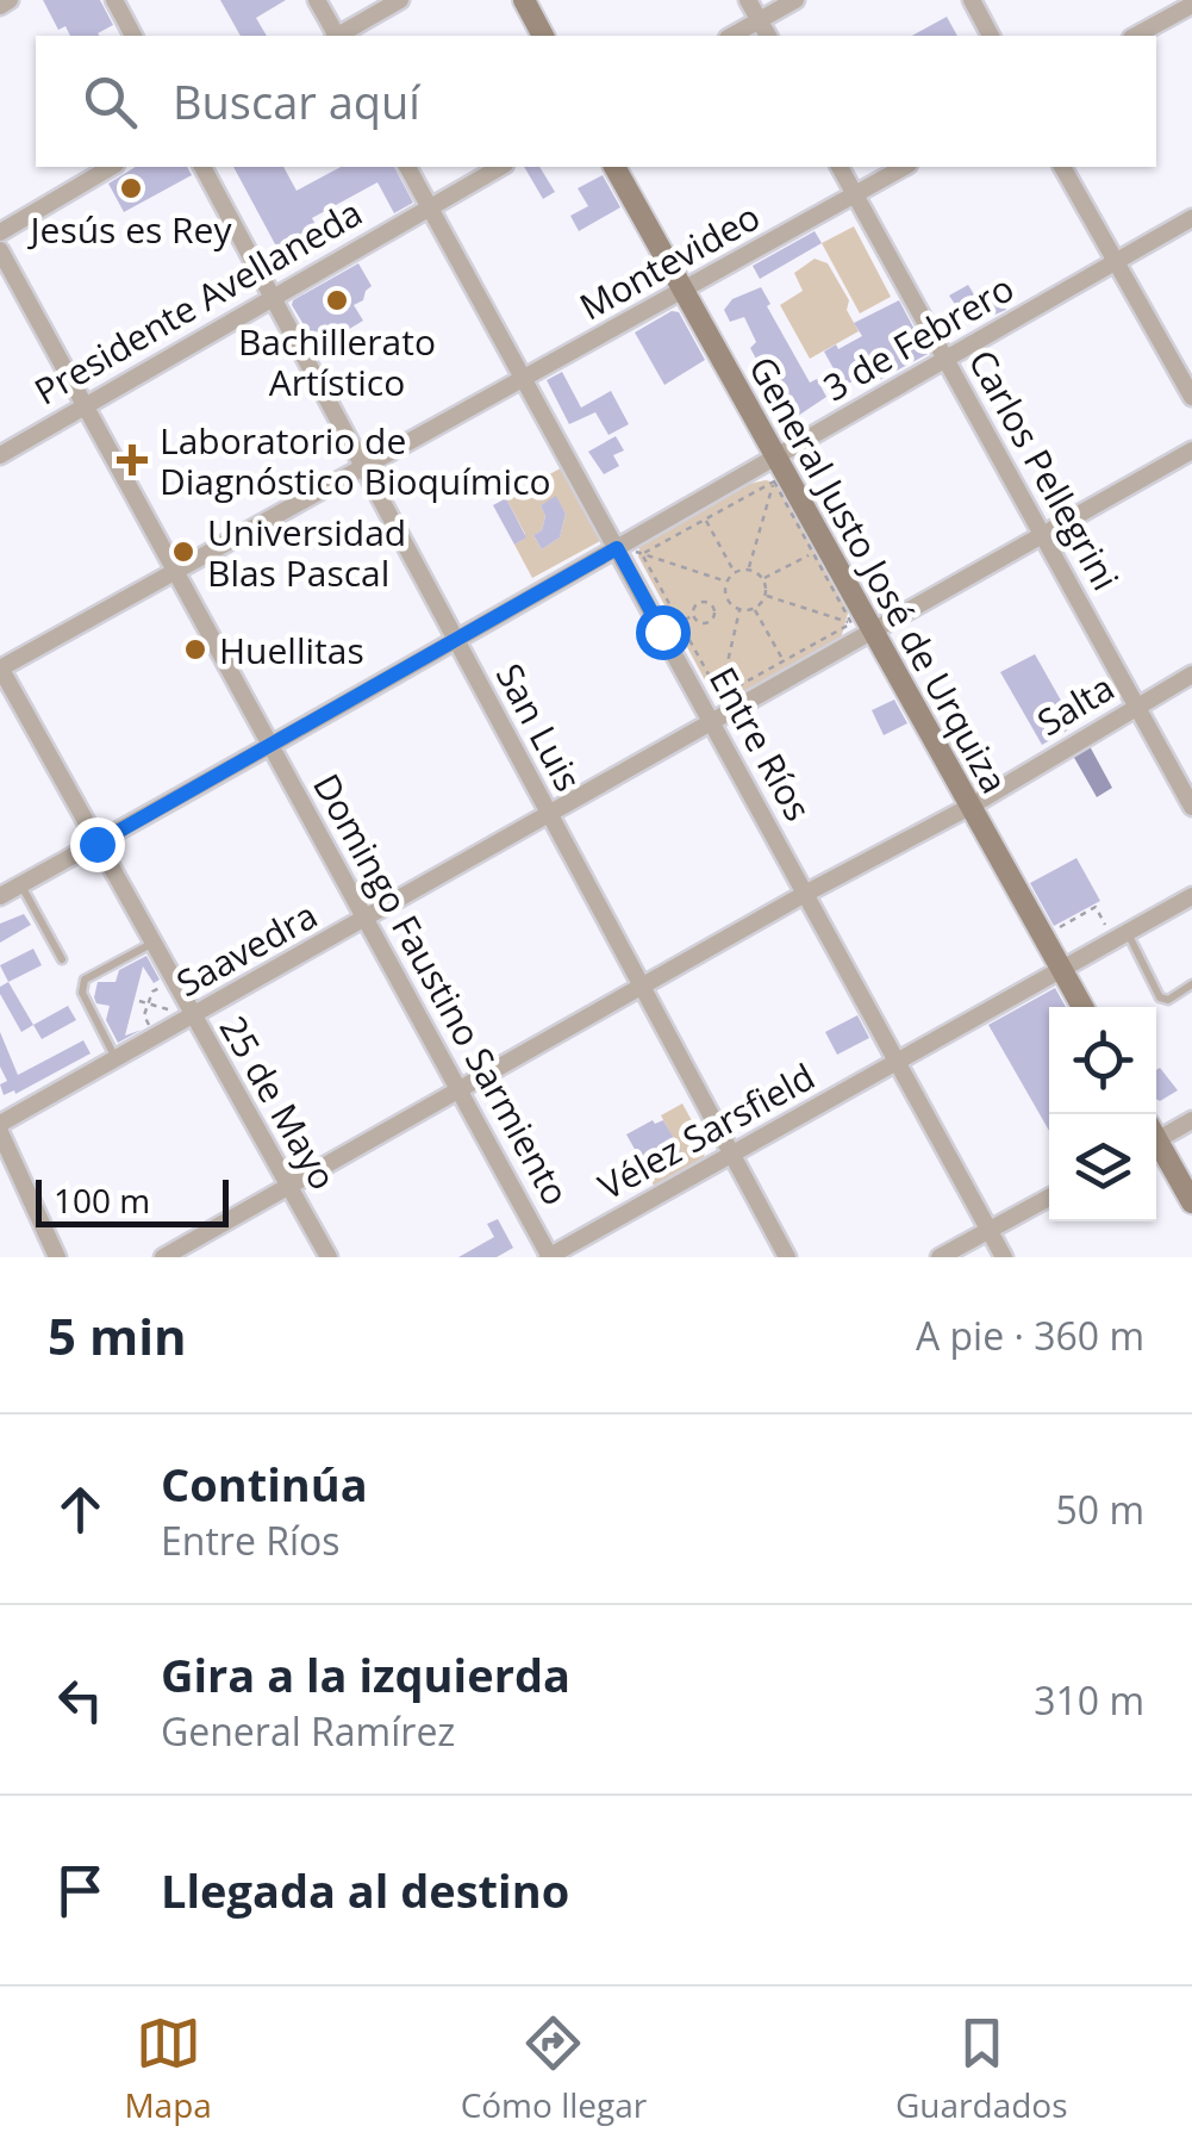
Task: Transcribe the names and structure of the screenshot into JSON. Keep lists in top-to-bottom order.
{
  "streets": {
    "street": [
      "Montevideo",
      "Presidente Avellaneda",
      "3 de Febrero",
      "Carlos Pellegrini",
      "General Justo José de Urquiza",
      "Salta",
      "San Luis",
      "Entre Ríos",
      "Saavedra",
      "Domingo Faustino Sarmiento",
      "25 de Mayo",
      "Vélez Sarsfield"
    ]
  },
  "crossings": [
    ["Montevideo", "Carlos Pellegrini"],
    ["Montevideo", "General Justo José de Urquiza"],
    ["Montevideo", "San Luis"],
    ["Montevideo", "Entre Ríos"],
    ["Montevideo", "Domingo Faustino Sarmiento"],
    ["Montevideo", "25 de Mayo"],
    ["Presidente Avellaneda", "San Luis"],
    ["Presidente Avellaneda", "Entre Ríos"],
    ["Presidente Avellaneda", "Domingo Faustino Sarmiento"],
    ["3 de Febrero", "Carlos Pellegrini"],
    ["3 de Febrero", "General Justo José de Urquiza"],
    ["3 de Febrero", "San Luis"],
    ["3 de Febrero", "Entre Ríos"],
    ["3 de Febrero", "Domingo Faustino Sarmiento"],
    ["3 de Febrero", "25 de Mayo"],
    ["Carlos Pellegrini", "Salta"],
    ["Carlos Pellegrini", "Saavedra"],
    ["General Justo José de Urquiza", "Salta"],
    ["General Justo José de Urquiza", "Saavedra"],
    ["General Justo José de Urquiza", "Vélez Sarsfield"],
    ["Salta", "San Luis"],
    ["Salta", "Entre Ríos"],
    ["Salta", "Domingo Faustino Sarmiento"],
    ["Salta", "25 de Mayo"],
    ["San Luis", "Saavedra"],
    ["San Luis", "Vélez Sarsfield"],
    ["Entre Ríos", "Saavedra"],
    ["Entre Ríos", "Vélez Sarsfield"],
    ["Saavedra", "Domingo Faustino Sarmiento"],
    ["Saavedra", "25 de Mayo"],
    ["Domingo Faustino Sarmiento", "Vélez Sarsfield"]
  ],
  "places": {
    "other": [
      "Jesús es Rey",
      "Bachillerato Artístico",
      "Universidad Blas Pascal",
      "Huellitas"
    ],
    "health": ["Laboratorio de Diagnóstico Bioquímico"]
  },
  "scale_bar": "100 m",
  "page": {
    "search": "Buscar aquí",
    "scale": "100 m",
    "heading": ["5 min", "A pie · 360 m"],
    "list": [
      ["Continúa", "Entre Ríos", "50 m"],
      ["Gira a la izquierda", "General Ramírez", "310 m"],
      "Llegada al destino"
    ],
    "nav": ["Mapa", "Cómo llegar", "Guardados"]
  }
}
